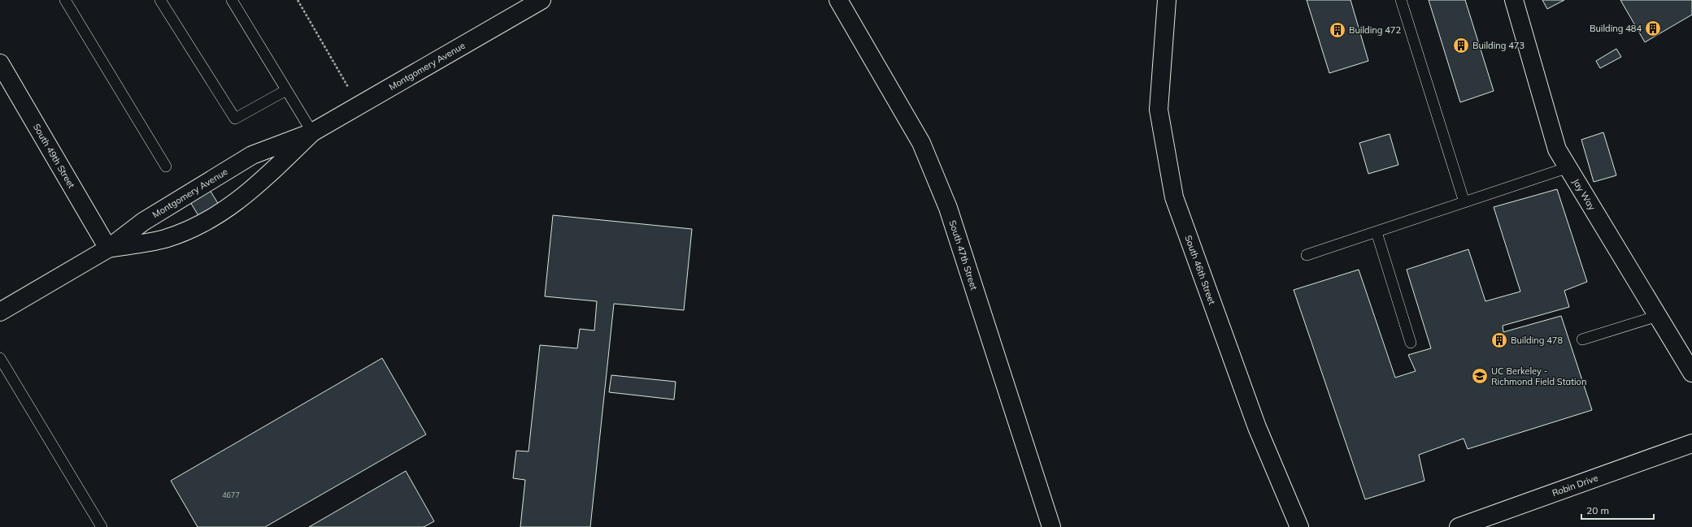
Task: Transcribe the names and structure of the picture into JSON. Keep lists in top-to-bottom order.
{
  "streets": {
    "street": [
      "Montgomery Avenue",
      "South 49th Street",
      "Jay Way",
      "South 47th Street",
      "South 46th Street",
      "Robin Drive"
    ]
  },
  "crossings": [
    ["Montgomery Avenue", "South 49th Street"]
  ],
  "places": {
    "building": [
      "Building 484",
      "Building 472",
      "Building 473",
      "Building 478"
    ],
    "school or university": ["UC Berkeley - Richmond Field Station"]
  },
  "house_numbers": ["4677"],
  "scale_bar": "20 m"
}
